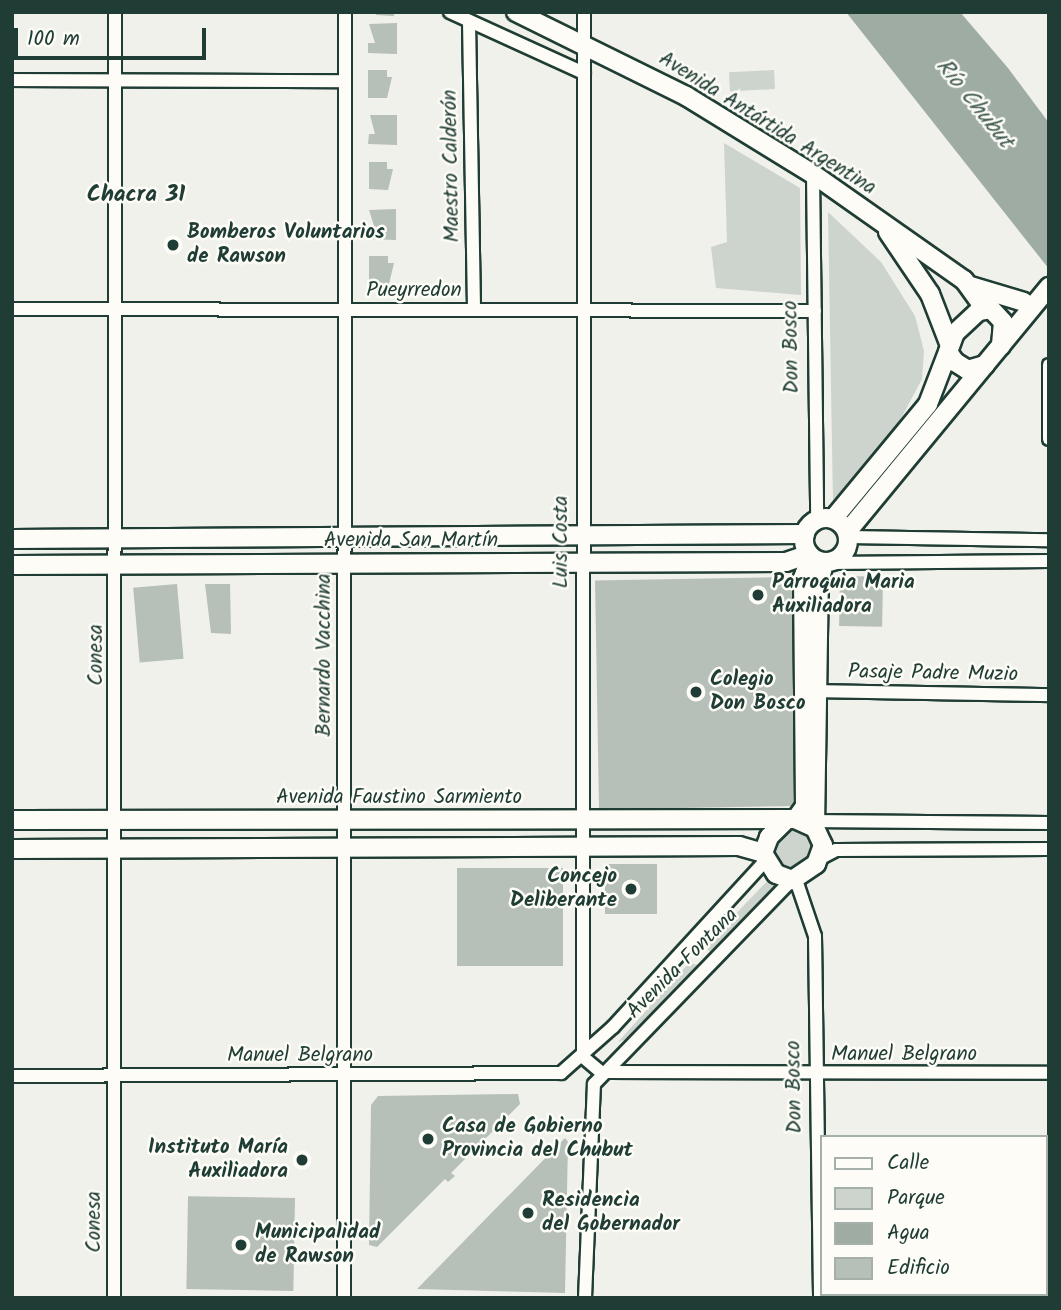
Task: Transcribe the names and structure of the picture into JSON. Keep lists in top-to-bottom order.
{
  "streets": {
    "main road": ["Avenida Antártida Argentina", "Avenida San Martín", "Avenida Faustino Sarmiento"],
    "street": [
      "Maestro Calderón",
      "Pueyrredon",
      "Don Bosco",
      "Luis Costa",
      "Conesa",
      "Bernardo Vacchina",
      "Pasaje Padre Muzio",
      "Avenida Fontana",
      "Manuel Belgrano"
    ]
  },
  "crossings": [
    ["Avenida Antártida Argentina", "Don Bosco"],
    ["Avenida Antártida Argentina", "Luis Costa"],
    ["Maestro Calderón", "Pueyrredon"],
    ["Pueyrredon", "Don Bosco"],
    ["Pueyrredon", "Luis Costa"],
    ["Pueyrredon", "Conesa"],
    ["Pueyrredon", "Bernardo Vacchina"],
    ["Don Bosco", "Avenida Faustino Sarmiento"],
    ["Don Bosco", "Avenida Fontana"],
    ["Don Bosco", "Manuel Belgrano"],
    ["Avenida San Martín", "Luis Costa"],
    ["Avenida San Martín", "Conesa"],
    ["Avenida San Martín", "Bernardo Vacchina"],
    ["Luis Costa", "Avenida Faustino Sarmiento"],
    ["Luis Costa", "Avenida Fontana"],
    ["Luis Costa", "Manuel Belgrano"],
    ["Conesa", "Avenida Faustino Sarmiento"],
    ["Conesa", "Manuel Belgrano"],
    ["Bernardo Vacchina", "Avenida Faustino Sarmiento"],
    ["Bernardo Vacchina", "Manuel Belgrano"],
    ["Avenida Faustino Sarmiento", "Avenida Fontana"],
    ["Avenida Fontana", "Manuel Belgrano"]
  ],
  "districts": ["Chacra 31"],
  "water": ["Río Chubut"],
  "places": [
    "Bomberos Voluntarios de Rawson",
    "Parroquia Maria Auxiliadora",
    "Colegio Don Bosco",
    "Concejo Deliberante",
    "Casa de Gobierno Provincia del Chubut",
    "Instituto María Auxiliadora",
    "Residencia del Gobernador",
    "Municipalidad de Rawson"
  ],
  "legend": [
    "Calle",
    "Parque",
    "Agua",
    "Edificio"
  ],
  "scale_bar": "100 m"
}
